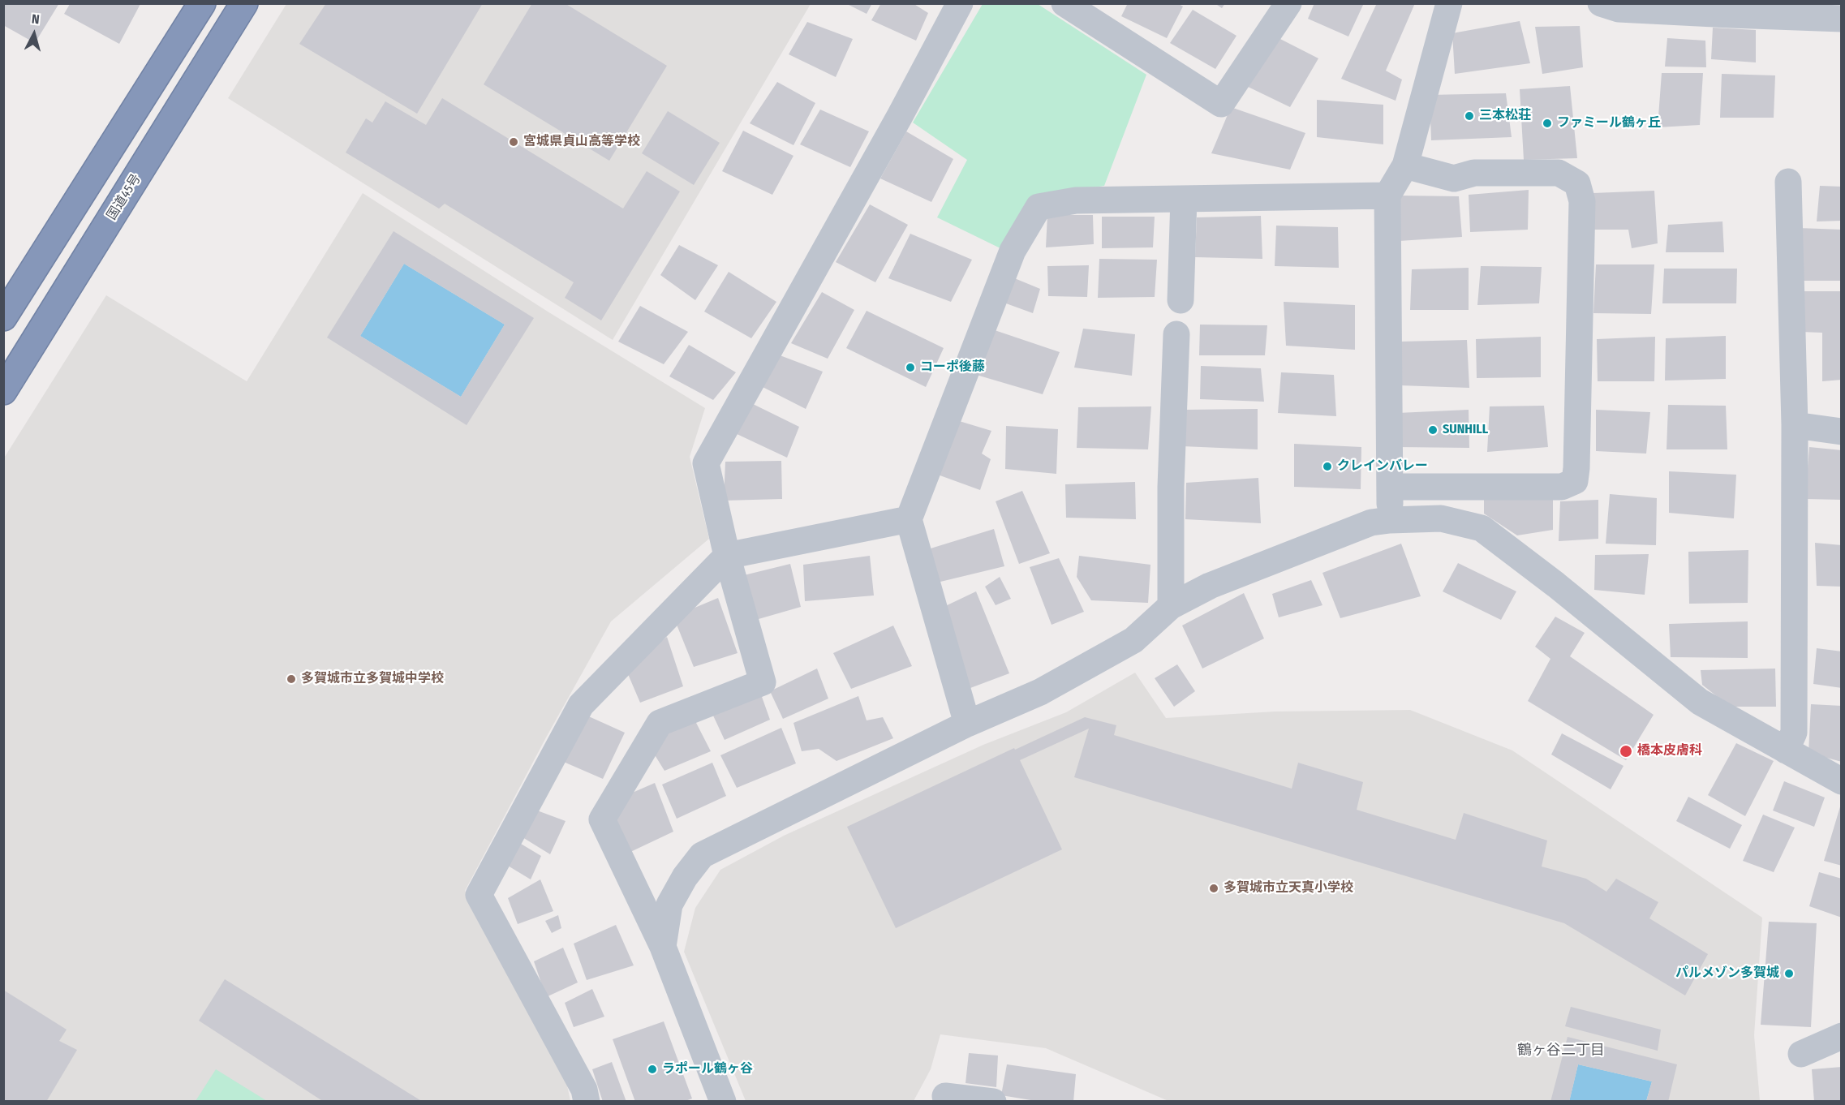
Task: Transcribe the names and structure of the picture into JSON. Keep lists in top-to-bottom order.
{
  "streets": {
    "highway": ["国道45号"]
  },
  "districts": ["鶴ヶ谷二丁目"],
  "places": [
    "三本松荘",
    "ファミール鶴ヶ丘",
    "宮城県貞山高等学校",
    "コーポ後藤",
    "SUNHILL",
    "クレインバレー",
    "多賀城市立多賀城中学校",
    "橋本皮膚科",
    "多賀城市立天真小学校",
    "パルメゾン多賀城",
    "ラポール鶴ヶ谷"
  ],
  "north": "top"
}
